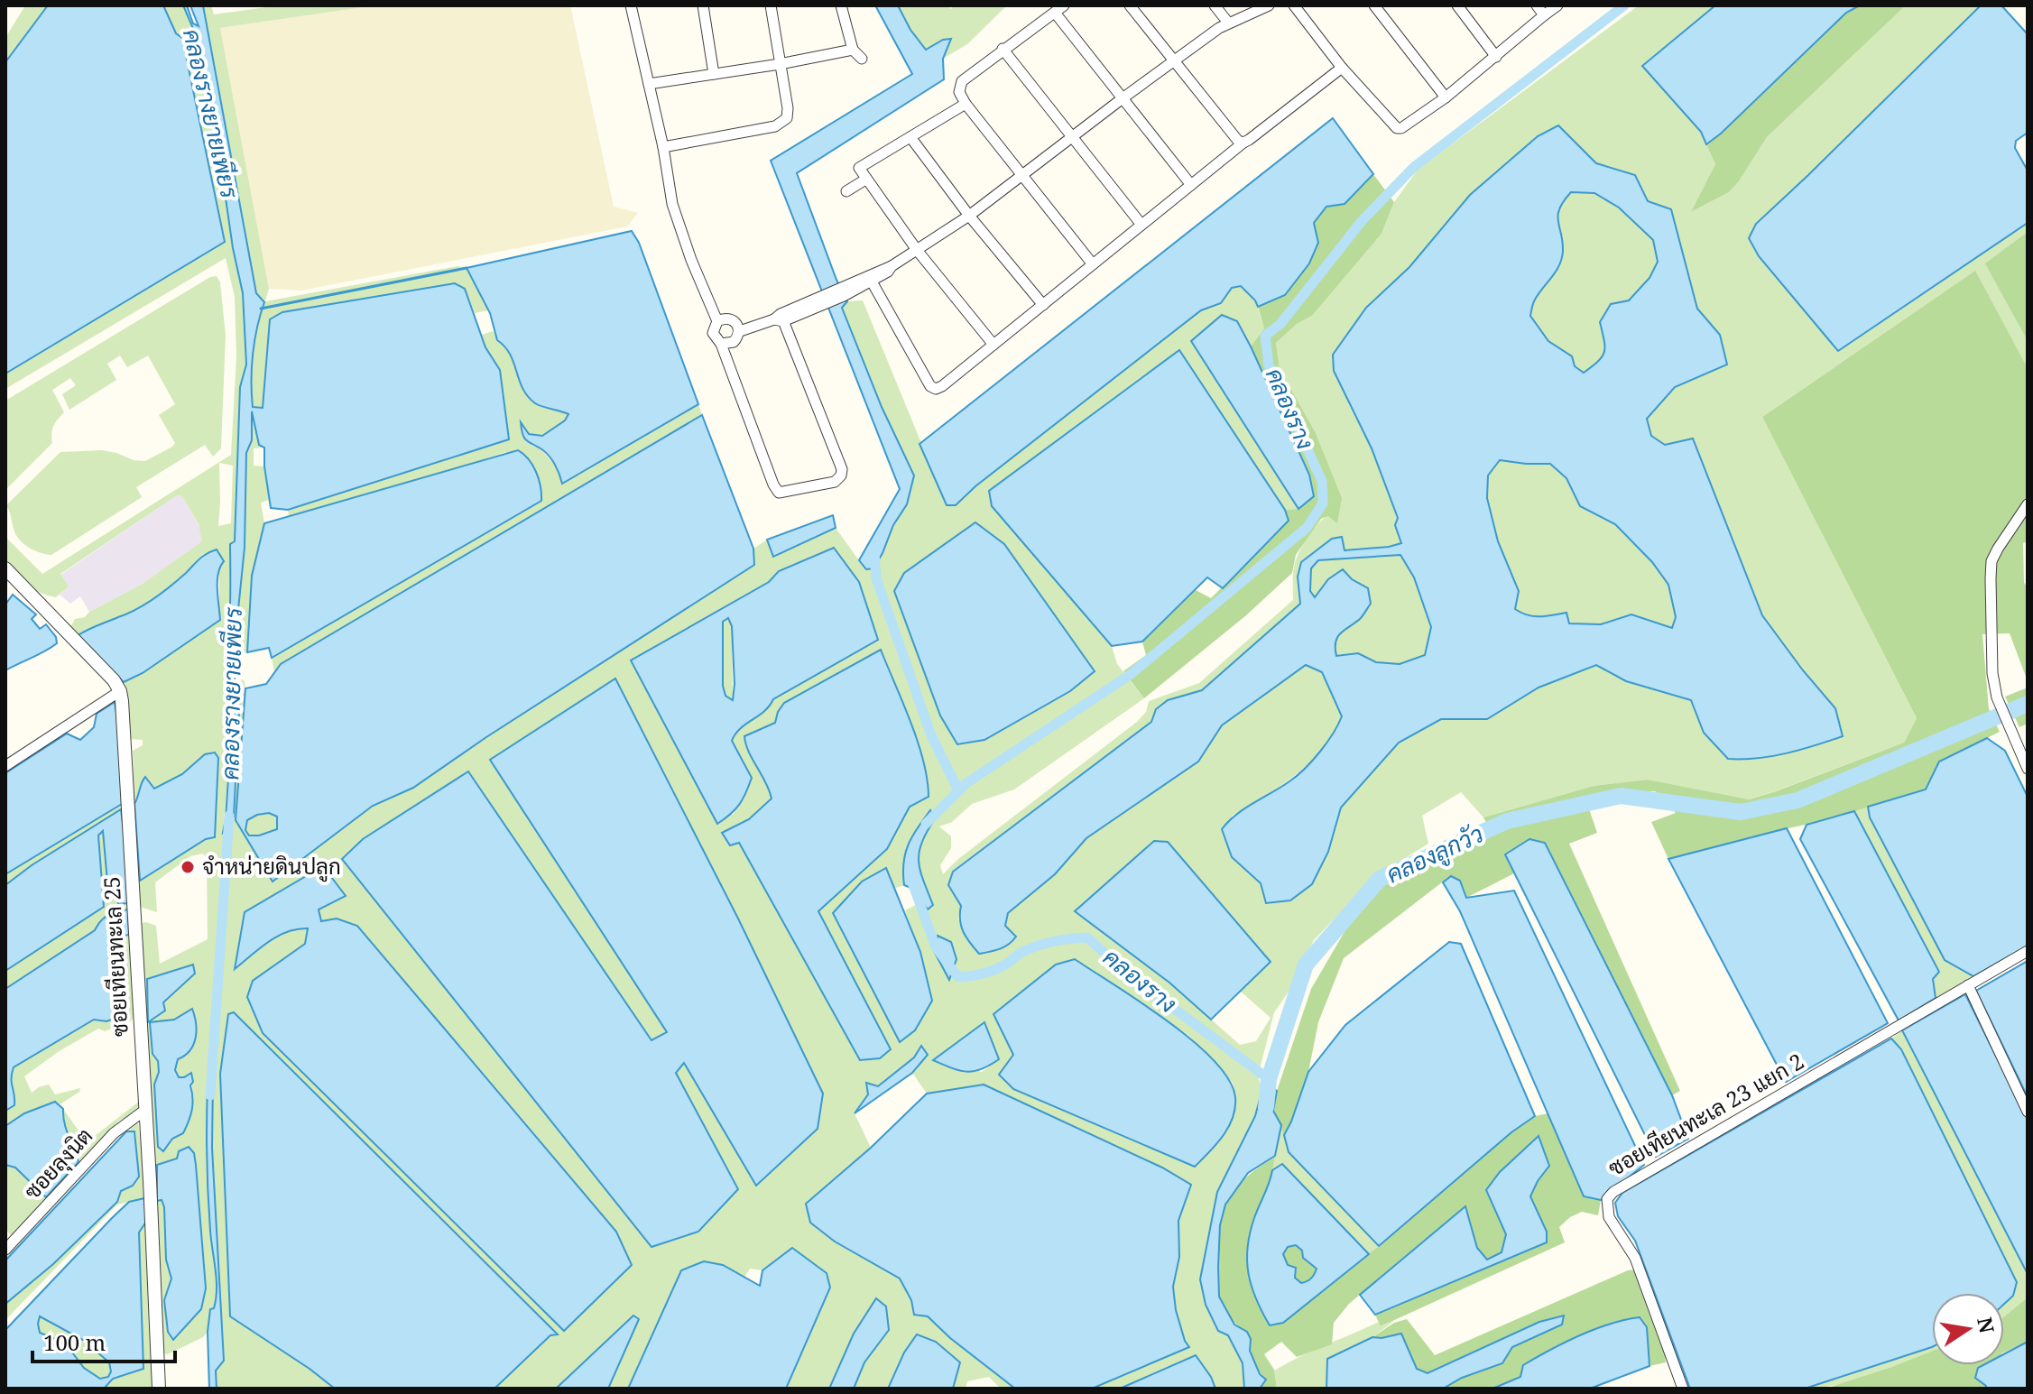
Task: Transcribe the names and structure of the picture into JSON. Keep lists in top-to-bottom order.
{
  "streets": {
    "street": ["ซอยเทียนทะเล 25", "ซอยเทียนทะเล 23 แยก 2", "ซอยลุงนิต"]
  },
  "crossings": [
    ["ซอยเทียนทะเล 25", "ซอยลุงนิต"]
  ],
  "water": ["คลองรางยายเพียร", "คลองราง", "คลองลูกวัว"],
  "places": ["จำหน่ายดินปลูก"],
  "scale_bar": "100 m",
  "north": "right"
}
